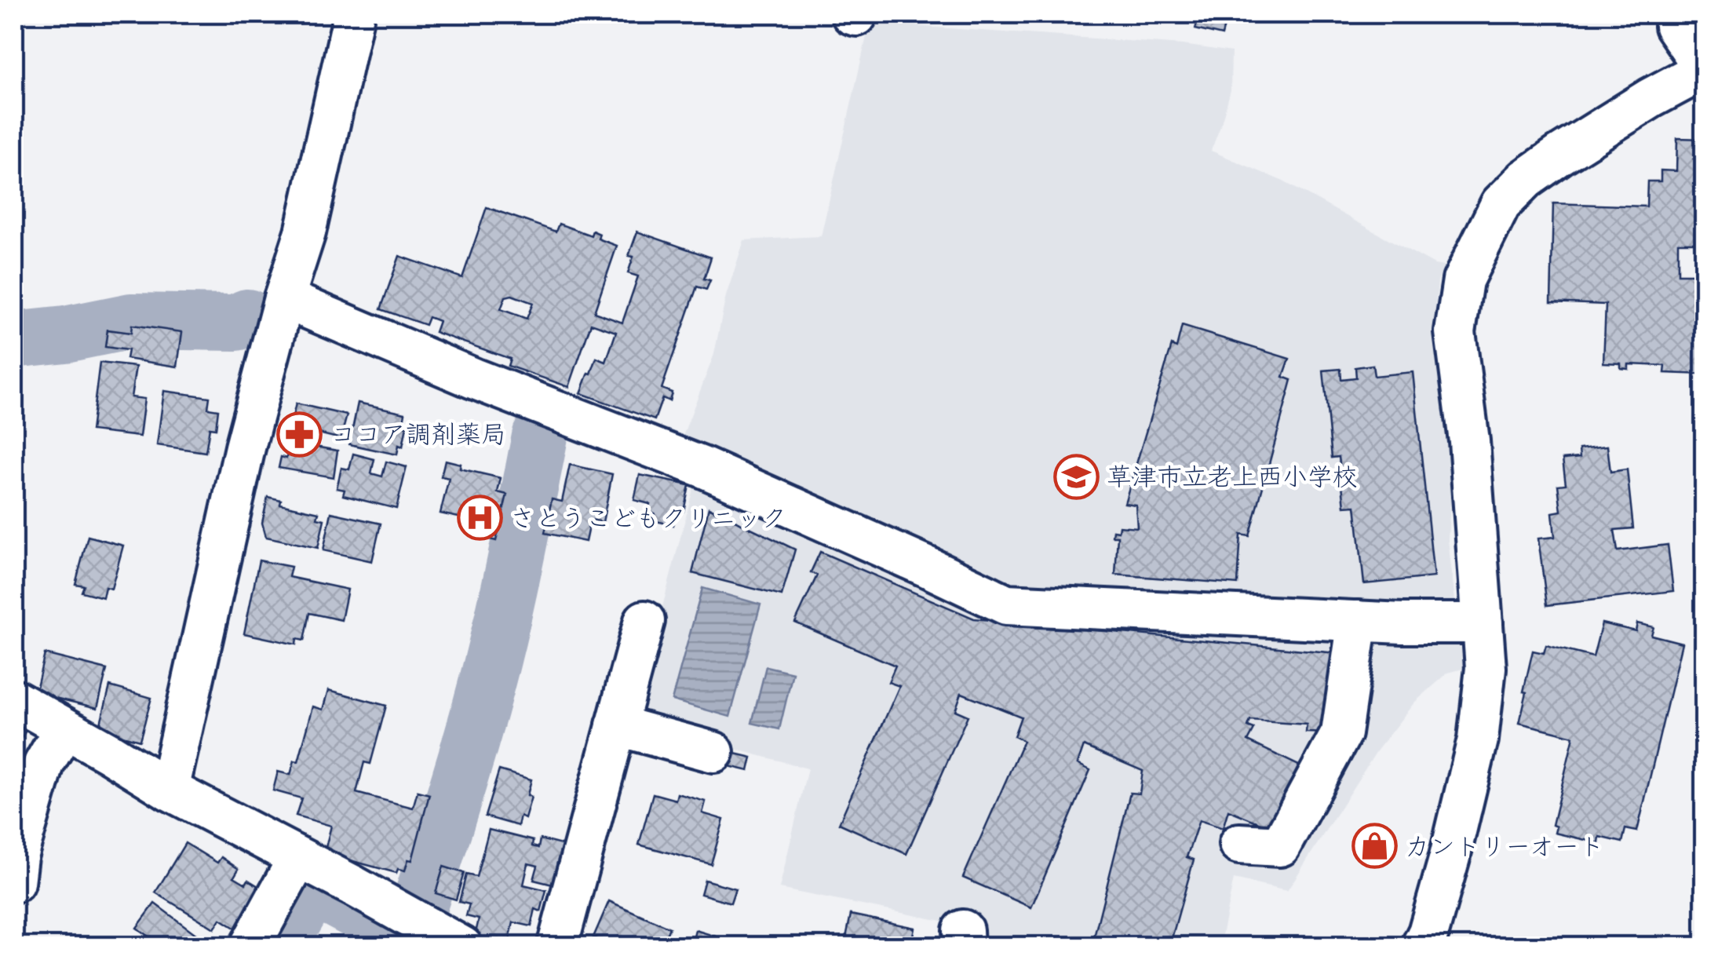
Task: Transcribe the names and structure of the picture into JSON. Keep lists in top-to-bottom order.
{
  "places": {
    "pharmacy": ["ココア調剤薬局"],
    "school or university": ["草津市立老上西小学校"],
    "hospital": ["さとうこどもクリニック"],
    "shop": ["カントリーオート"]
  }
}
